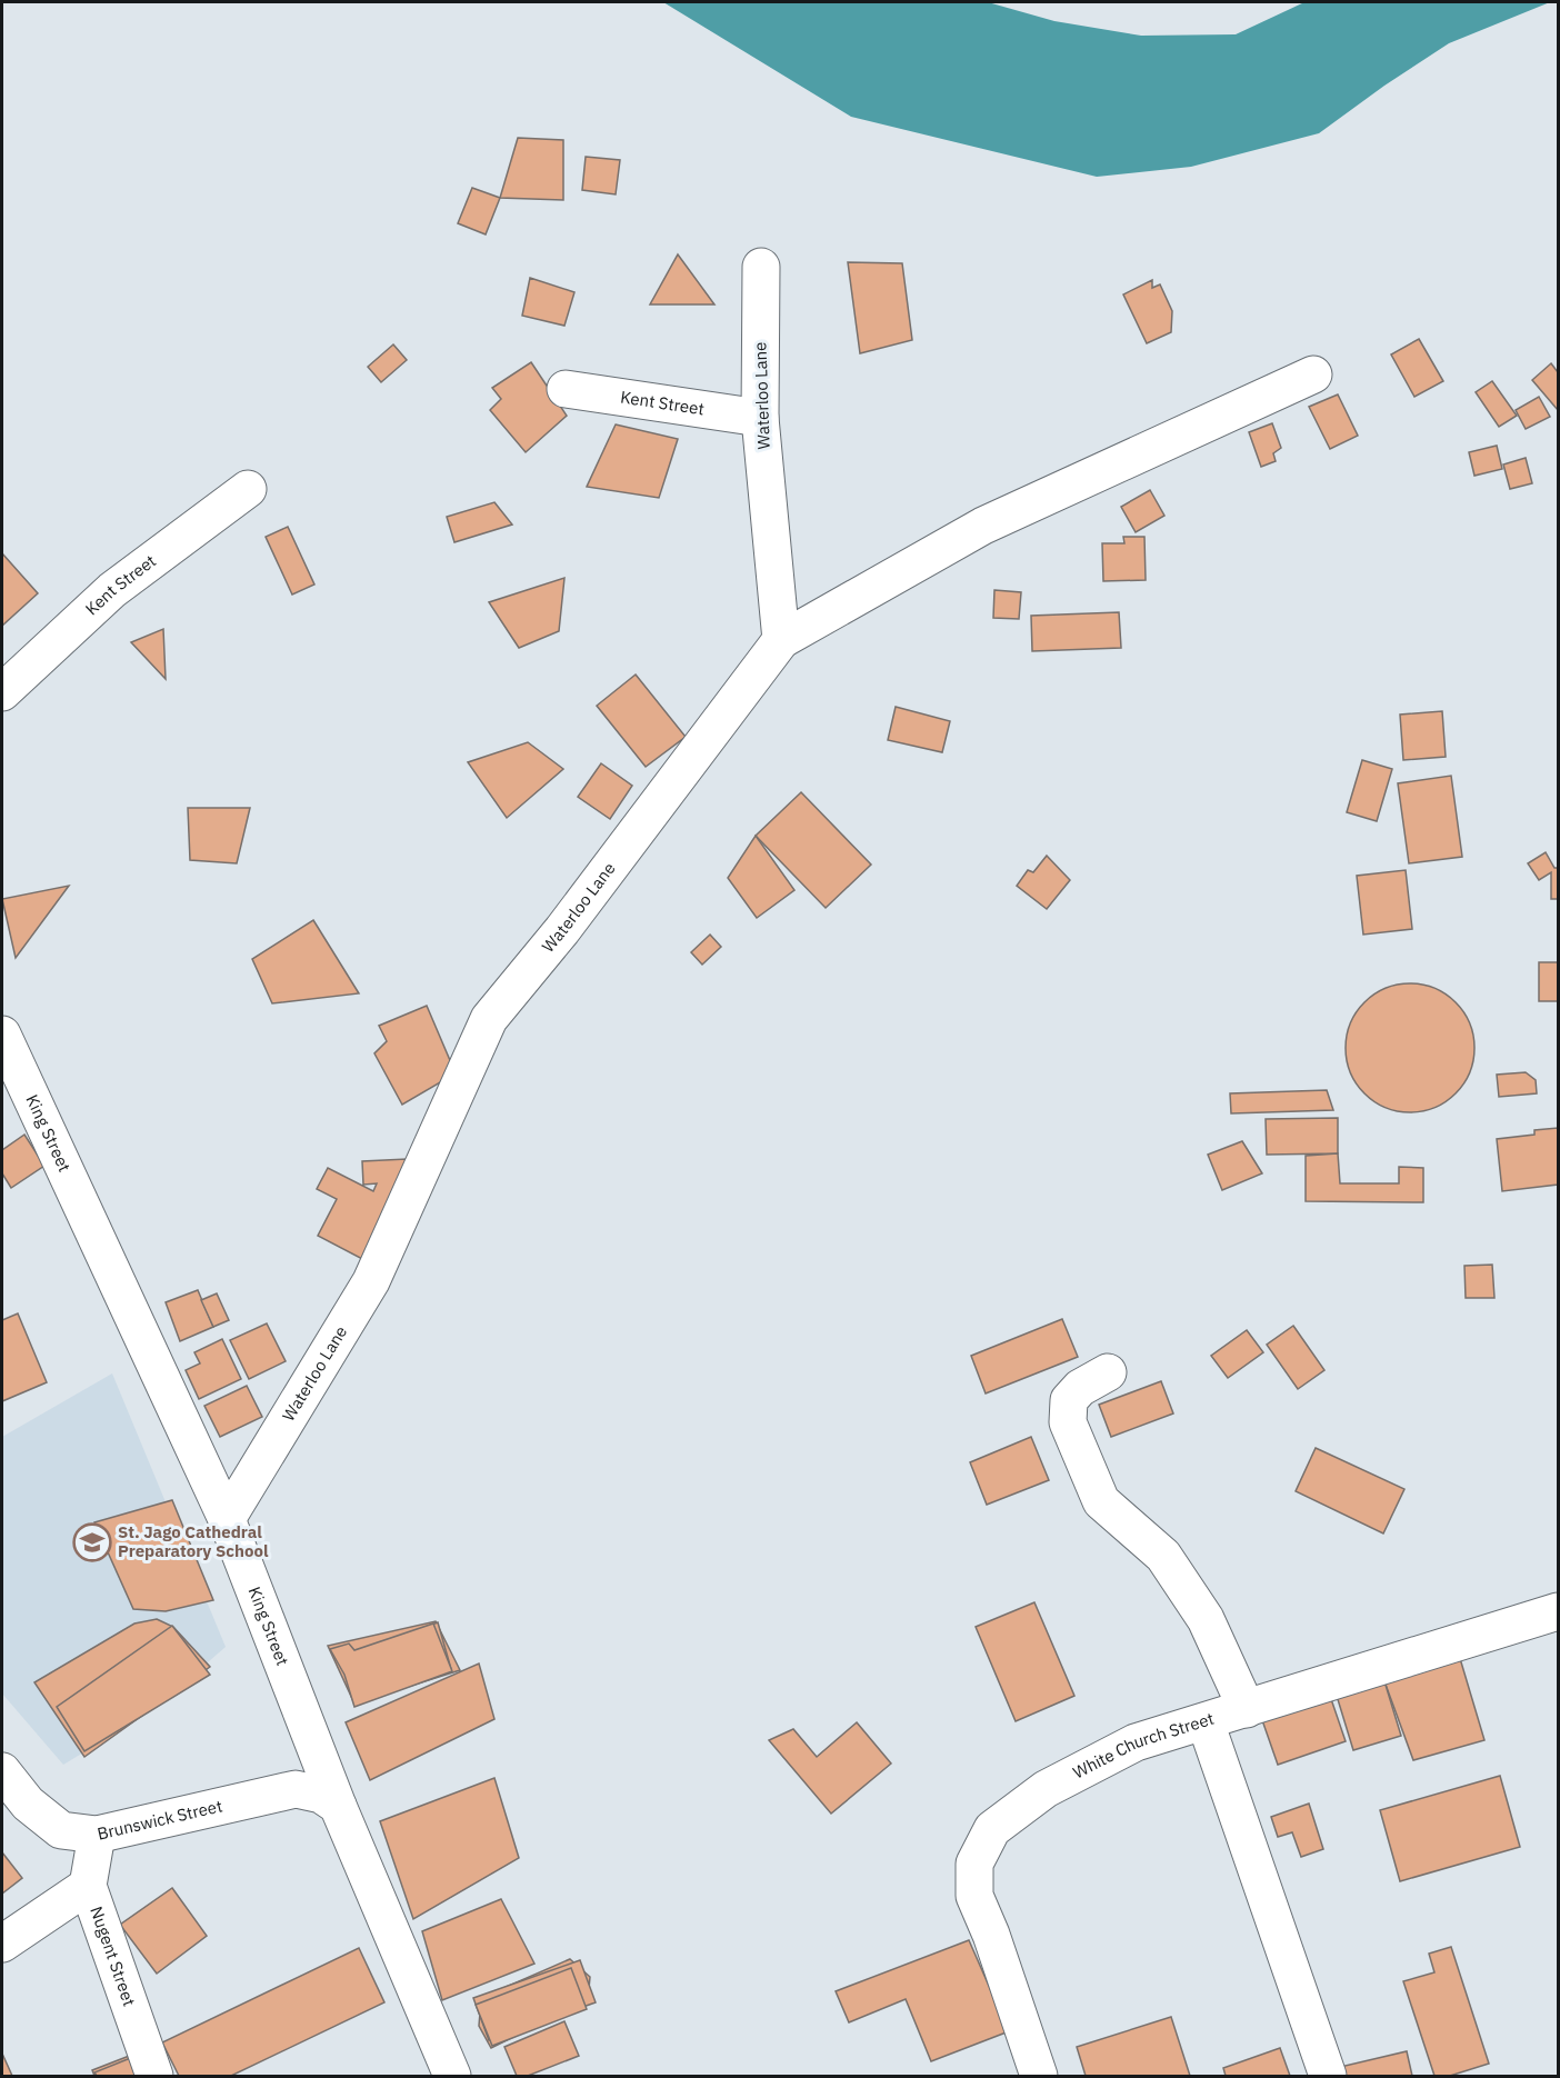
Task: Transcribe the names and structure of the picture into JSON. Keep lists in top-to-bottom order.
{
  "streets": {
    "street": [
      "Waterloo Lane",
      "Kent Street",
      "King Street",
      "White Church Street",
      "Brunswick Street",
      "Nugent Street"
    ]
  },
  "crossings": [
    ["Waterloo Lane", "Kent Street"],
    ["Waterloo Lane", "King Street"],
    ["King Street", "Brunswick Street"],
    ["Brunswick Street", "Nugent Street"]
  ],
  "places": {
    "school or university": ["St. Jago Cathedral Preparatory School"]
  }
}
